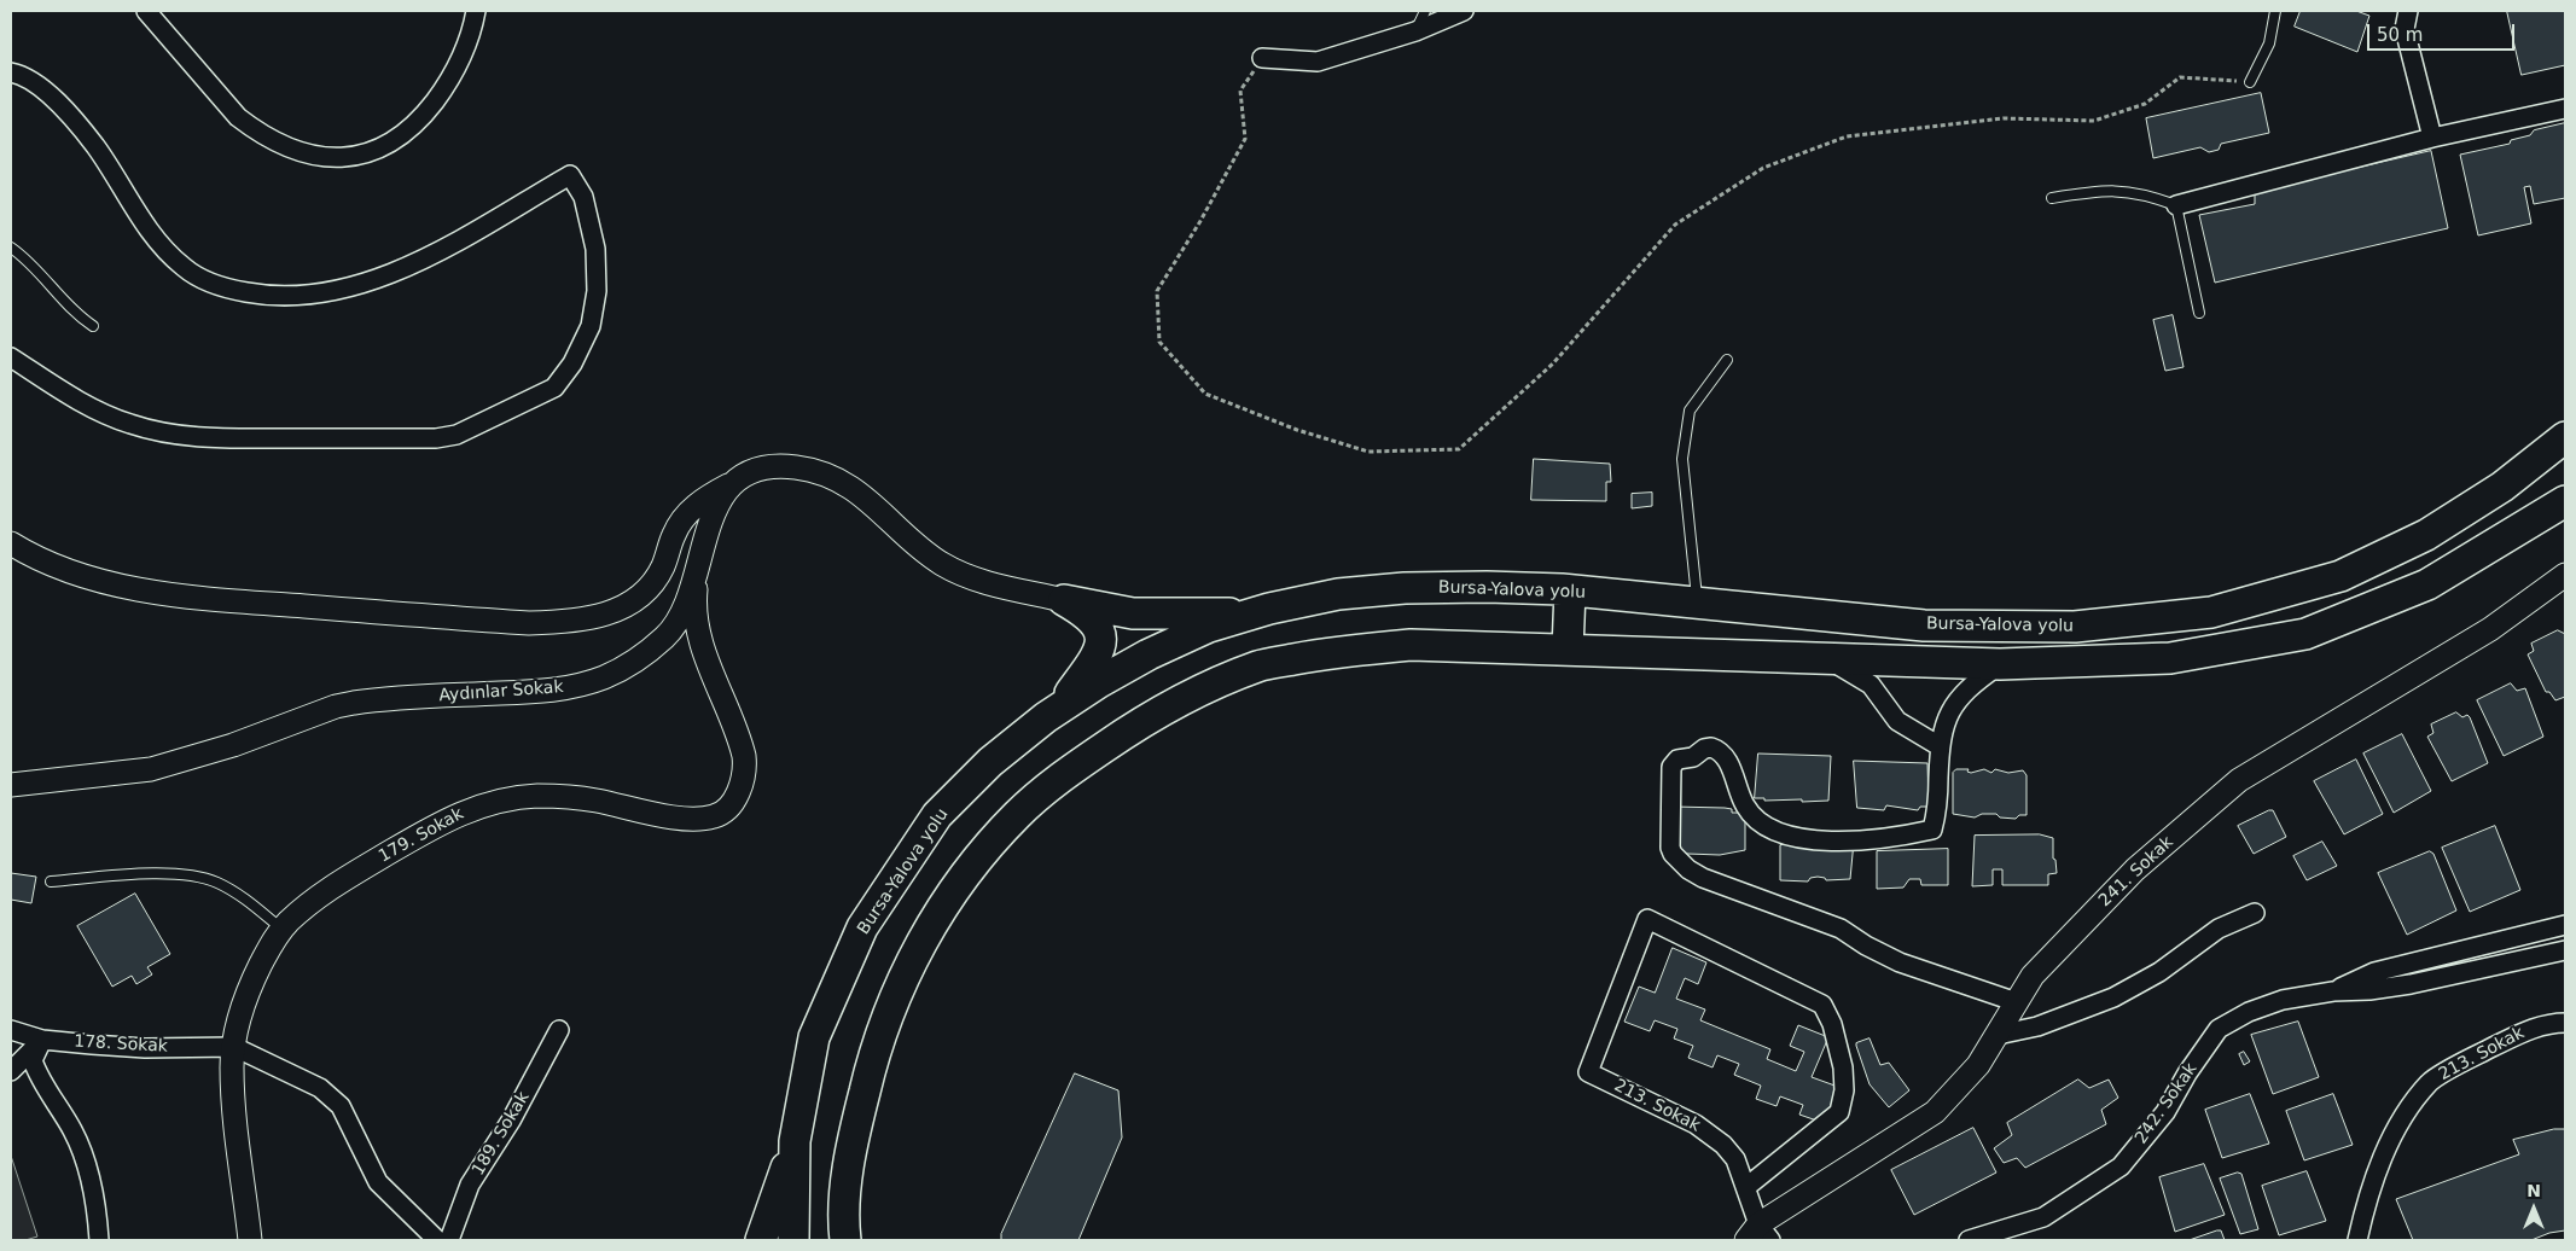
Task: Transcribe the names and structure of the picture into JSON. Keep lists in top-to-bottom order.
{
  "streets": {
    "highway": ["Bursa-Yalova yolu"],
    "street": [
      "Aydınlar Sokak",
      "179. Sokak",
      "241. Sokak",
      "178. Sokak",
      "213. Sokak",
      "242. Sokak",
      "189. Sokak"
    ]
  },
  "crossings": [
    ["Aydınlar Sokak", "179. Sokak"],
    ["179. Sokak", "178. Sokak"],
    ["241. Sokak", "213. Sokak"]
  ],
  "scale_bar": "50 m",
  "north": "top"
}
